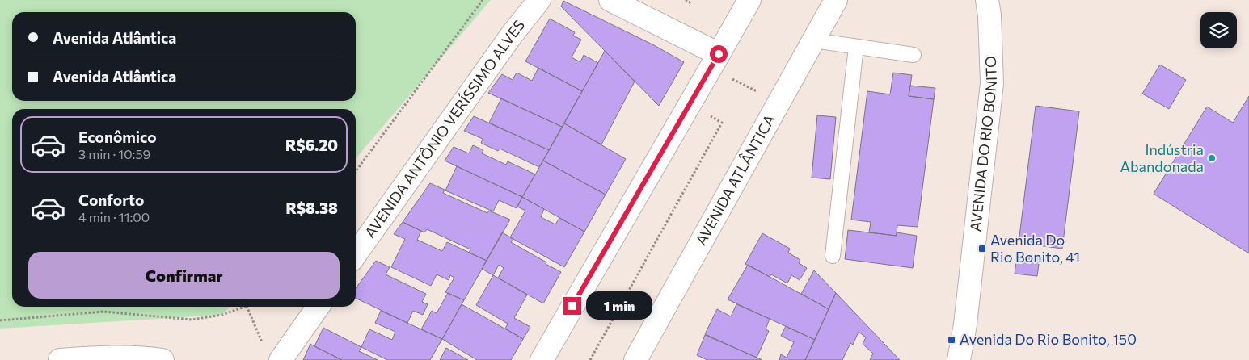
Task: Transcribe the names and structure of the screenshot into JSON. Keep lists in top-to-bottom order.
{
  "streets": {
    "street": ["AVENIDA ANTÔNIO VERÍSSIMO ALVES", "AVENIDA DO RIO BONITO", "AVENIDA ATLÂNTICA"]
  },
  "places": {
    "other": ["Indústria Abandonada"],
    "transit": ["Avenida Do Rio Bonito, 41", "Avenida Do Rio Bonito, 150"]
  },
  "page": {
    "banner": ["Avenida Atlântica", "Avenida Atlântica"],
    "list": [
      {
        "name": "Econômico",
        "note": "3 min · 10:59",
        "value": "R$6.20"
      },
      {
        "name": "Conforto",
        "note": "4 min · 11:00",
        "value": "R$8.38"
      }
    ],
    "buttons": "Confirmar",
    "bubble": "1 min"
  }
}
